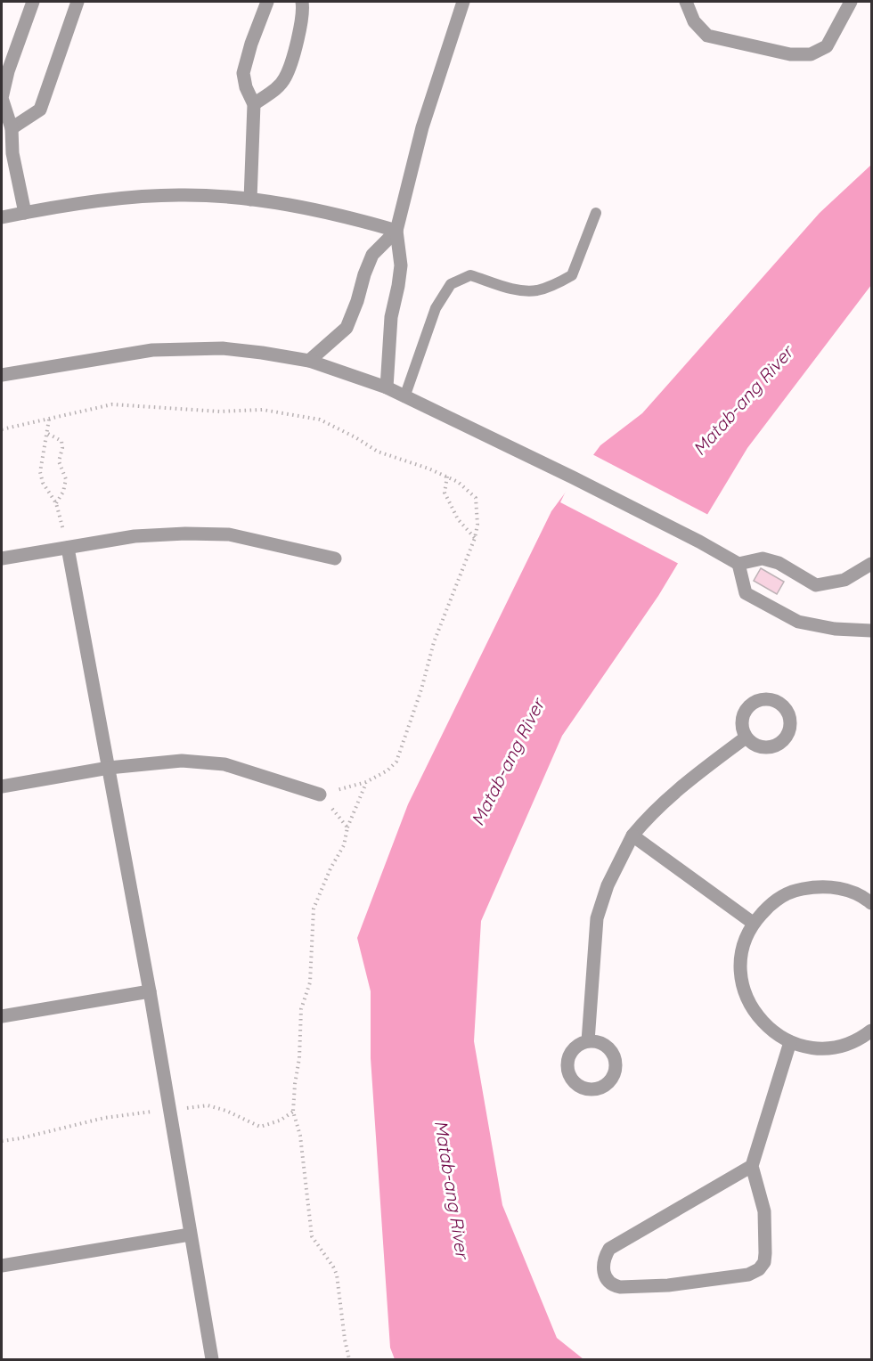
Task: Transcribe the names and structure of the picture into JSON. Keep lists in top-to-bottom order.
{
  "water": ["Matab-ang River"]
}
